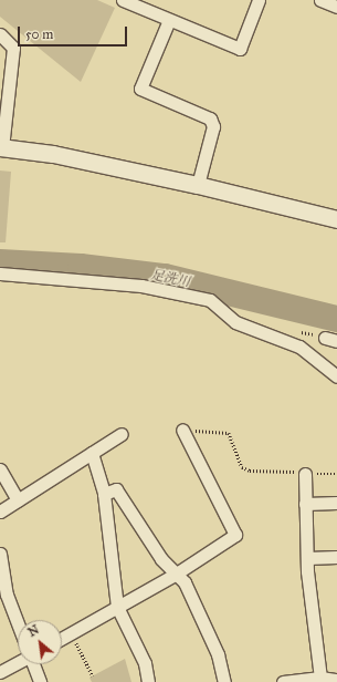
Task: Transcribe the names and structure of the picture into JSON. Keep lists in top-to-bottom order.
{
  "water": ["足洗川"],
  "scale_bar": "50 m",
  "north": "top left"
}
